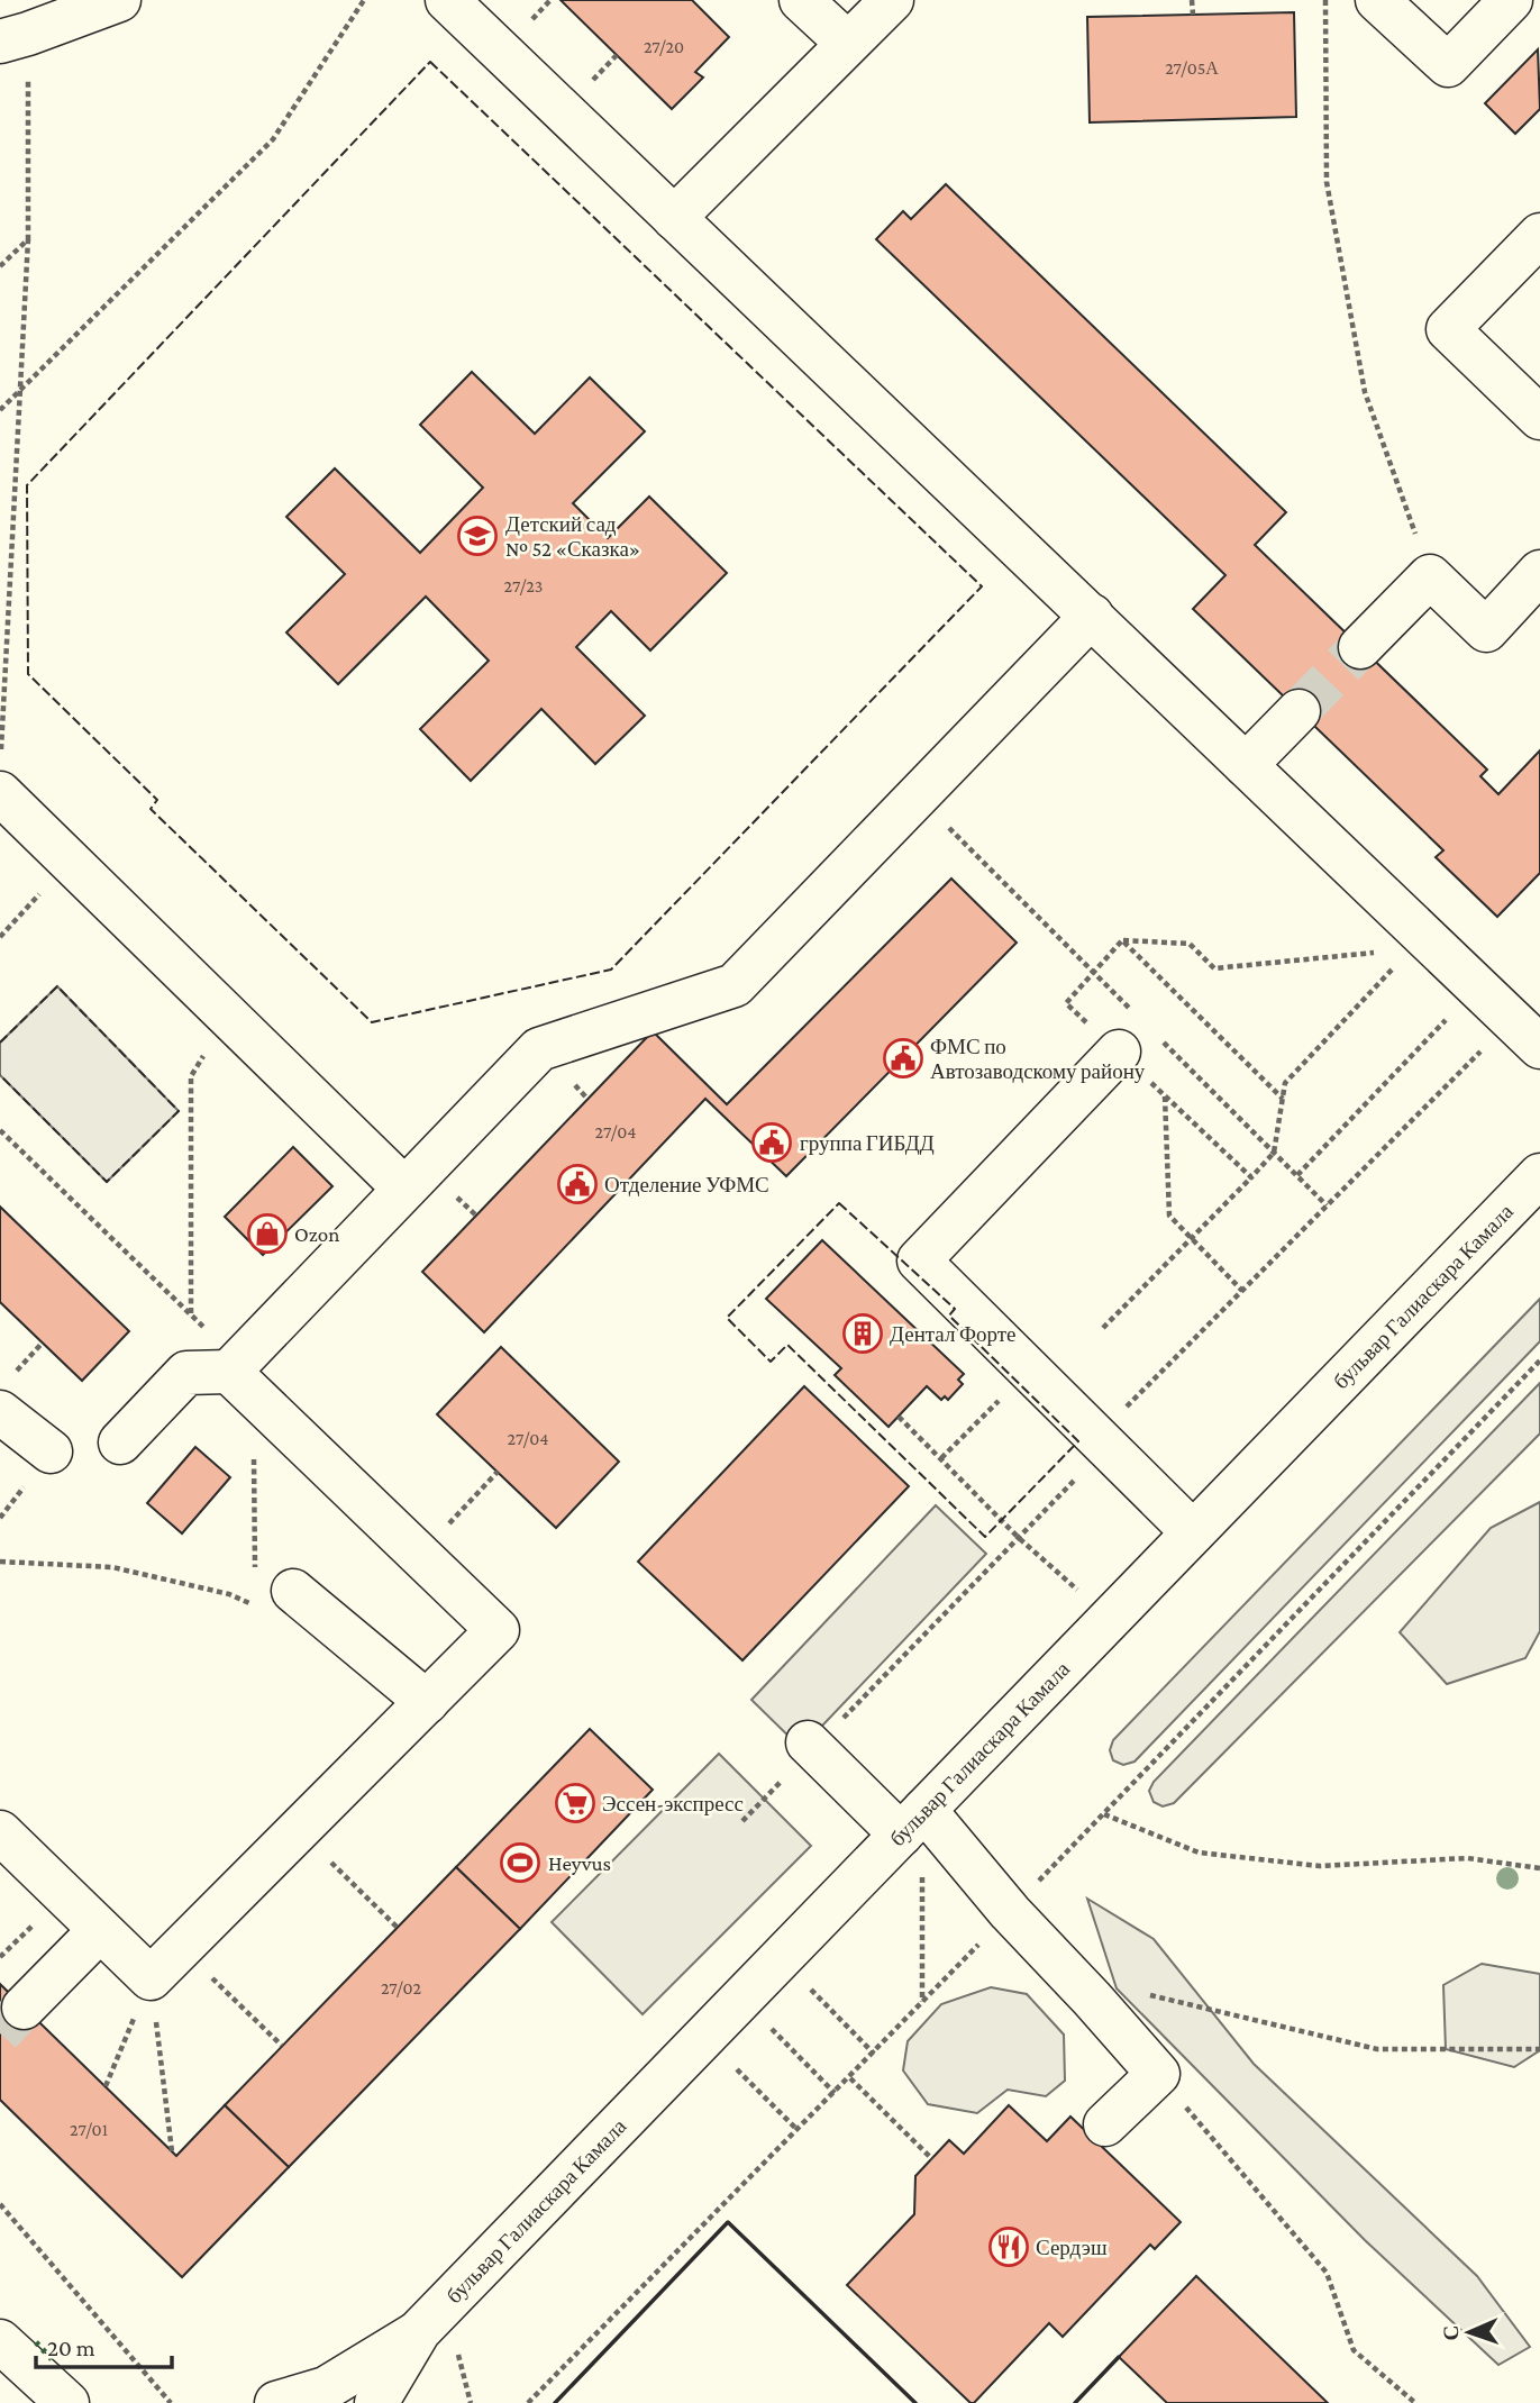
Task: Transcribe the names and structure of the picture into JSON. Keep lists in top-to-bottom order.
{
  "streets": {
    "street": ["бульвар Галиаскара Камала"]
  },
  "places": {
    "school or university": ["Детский сад № 52 «Сказка»"],
    "public building": ["ФМС по Автозаводскому району", "группа ГИБДД", "Отделение УФМС"],
    "shop": ["Ozon"],
    "building": ["Дентал Форте"],
    "supermarket": ["Эссен-экспресс"],
    "sports": ["Heyvus"],
    "restaurant": ["Сердэш"]
  },
  "house_numbers": [
    "27/20",
    "27/05А",
    "27/23",
    "27/04",
    "27/04",
    "27/02",
    "27/01"
  ],
  "scale_bar": "20 m",
  "north": "left"
}
